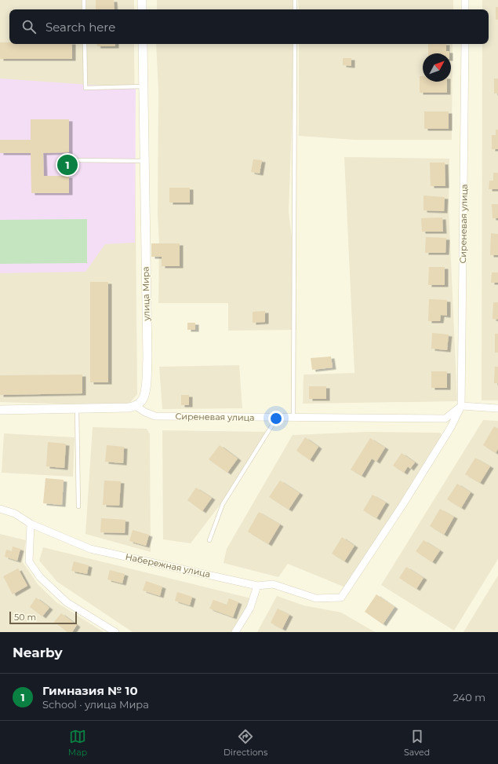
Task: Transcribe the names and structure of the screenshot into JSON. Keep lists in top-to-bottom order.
{
  "streets": {
    "street": ["Сиреневая улица", "улица Мира", "Набережная улица"]
  },
  "crossings": [
    ["Сиреневая улица", "улица Мира"],
    ["Сиреневая улица", "Набережная улица"]
  ],
  "scale_bar": "50 m",
  "north": "top right",
  "page": {
    "search": "Search here",
    "pins": "1",
    "scale": "50 m",
    "heading": "Nearby",
    "list": [
      {
        "mark": "1",
        "name": "Гимназия № 10",
        "note": "School · улица Мира",
        "value": "240 m"
      }
    ],
    "nav": ["Map", "Directions", "Saved"]
  }
}
